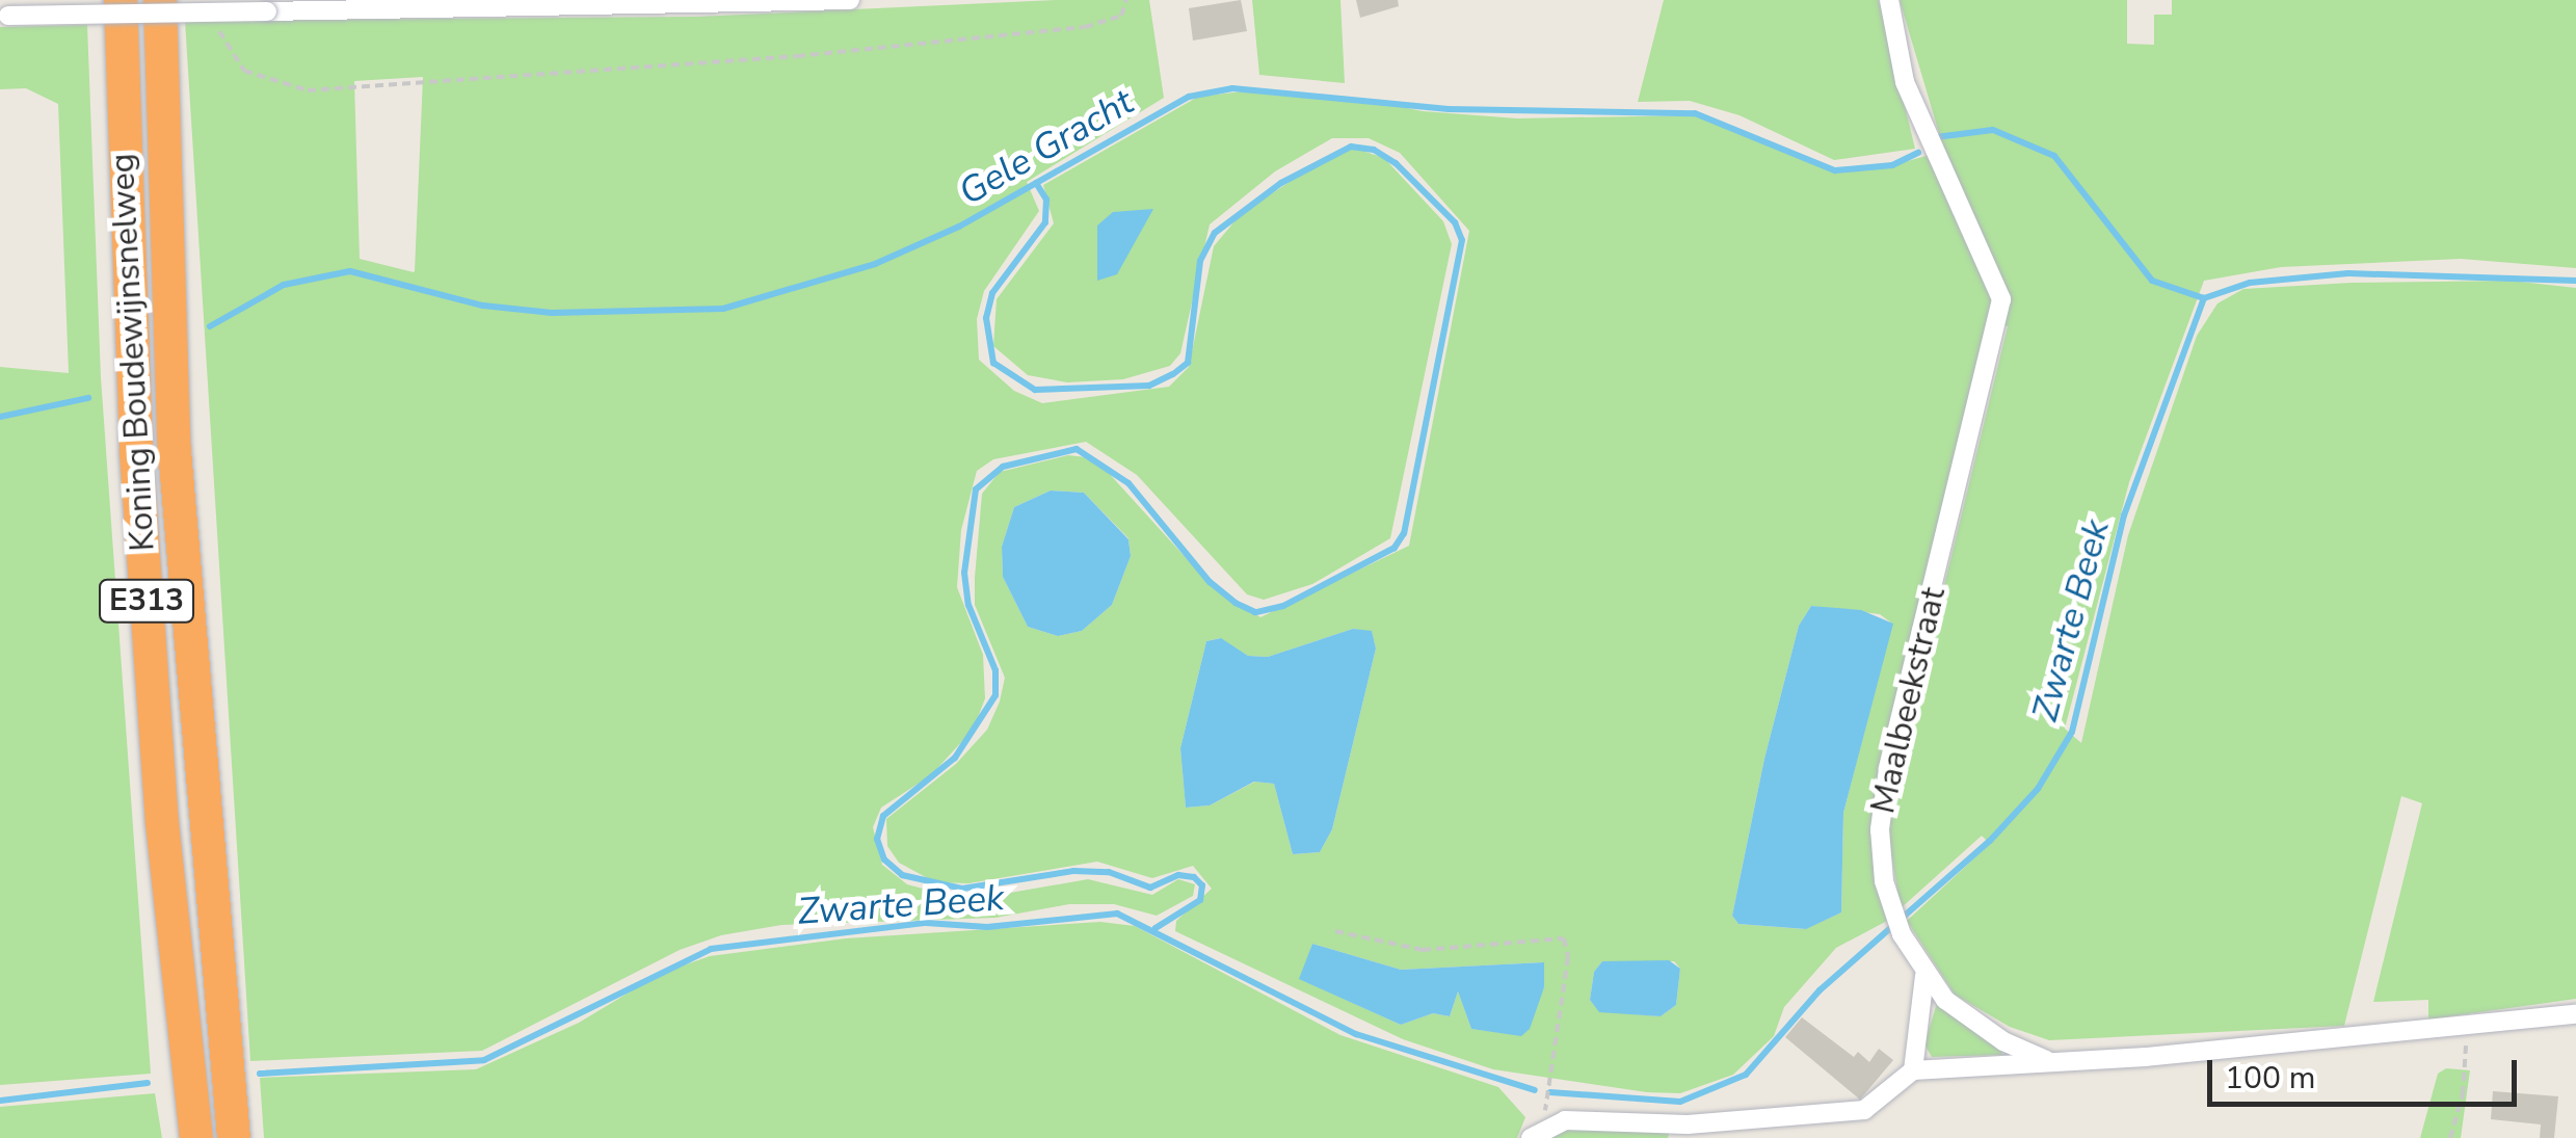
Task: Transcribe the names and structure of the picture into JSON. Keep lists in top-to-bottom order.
{
  "streets": {
    "highway": ["Koning Boudewijnsnelweg", "E313"],
    "street": ["Maalbeekstraat"]
  },
  "water": ["Gele Gracht", "Zwarte Beek"],
  "scale_bar": "100 m"
}
